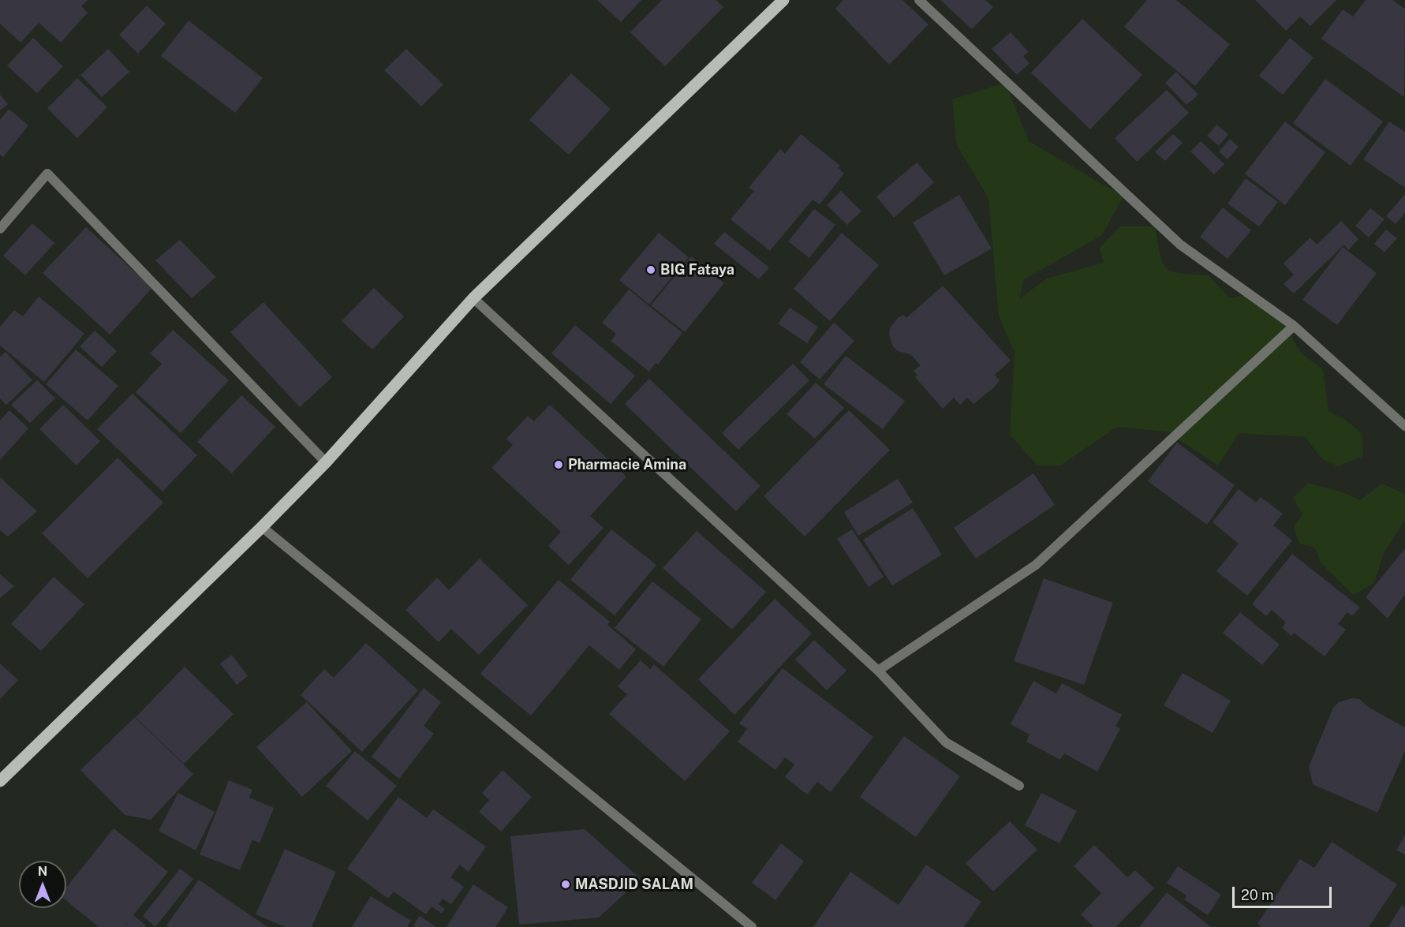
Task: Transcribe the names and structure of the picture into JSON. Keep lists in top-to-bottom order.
{
  "places": ["BIG Fataya", "Pharmacie Amina", "MASDJID SALAM"],
  "scale_bar": "20 m",
  "north": "top"
}
